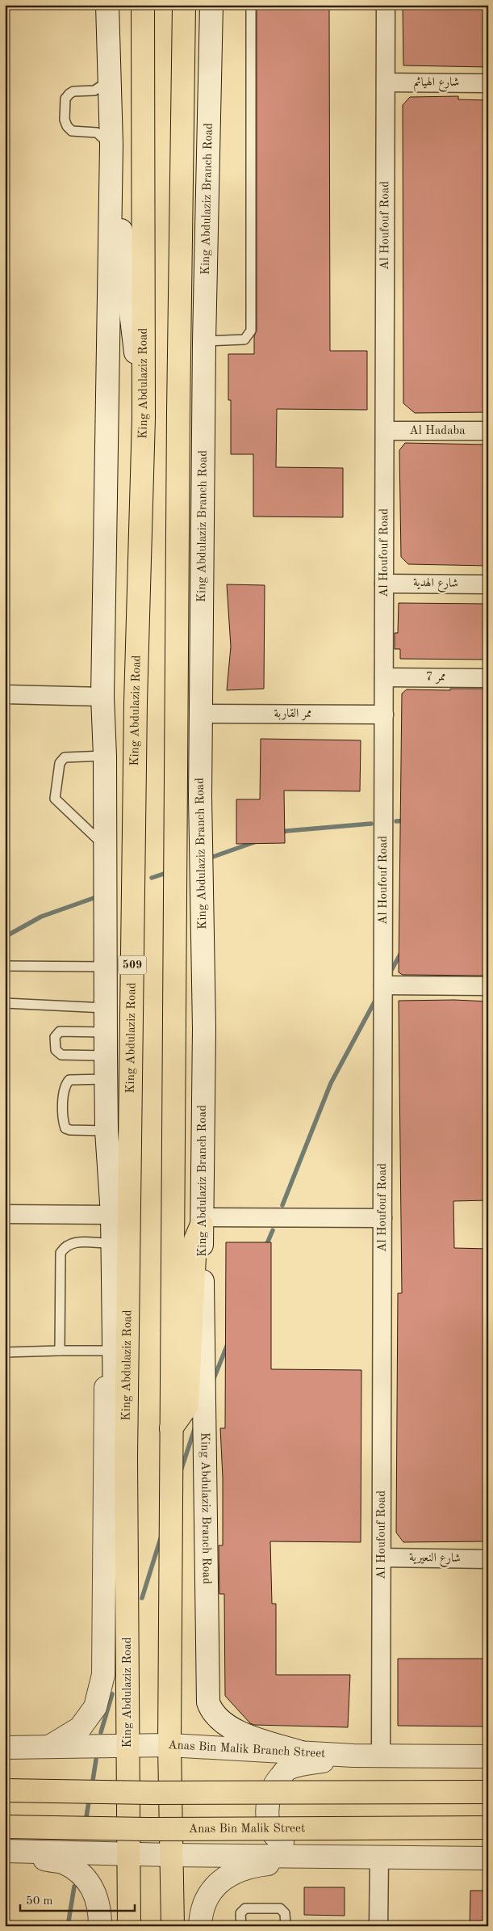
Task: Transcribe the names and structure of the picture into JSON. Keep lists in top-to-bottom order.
{
  "streets": {
    "main road": [
      "King Abdulaziz Branch Road",
      "King Abdulaziz Road",
      "509",
      "Anas Bin Malik Branch Street",
      "Anas Bin Malik Street"
    ],
    "street": [
      "شارع الهياثم",
      "Al Houfouf Road",
      "Al Hadaba",
      "شارع الهدية",
      "ممر 7",
      "ممر القاربة",
      "شارع النعيرية"
    ]
  },
  "crossings": [
    ["شارع الهياثم", "Al Houfouf Road"],
    ["King Abdulaziz Branch Road", "ممر القاربة"],
    ["King Abdulaziz Branch Road", "Anas Bin Malik Branch Street"],
    ["Al Houfouf Road", "Al Hadaba"],
    ["Al Houfouf Road", "شارع الهدية"],
    ["Al Houfouf Road", "ممر 7"],
    ["Al Houfouf Road", "ممر القاربة"],
    ["Al Houfouf Road", "شارع النعيرية"],
    ["Al Houfouf Road", "Anas Bin Malik Branch Street"],
    ["King Abdulaziz Road", "Anas Bin Malik Branch Street"]
  ],
  "scale_bar": "50 m"
}
